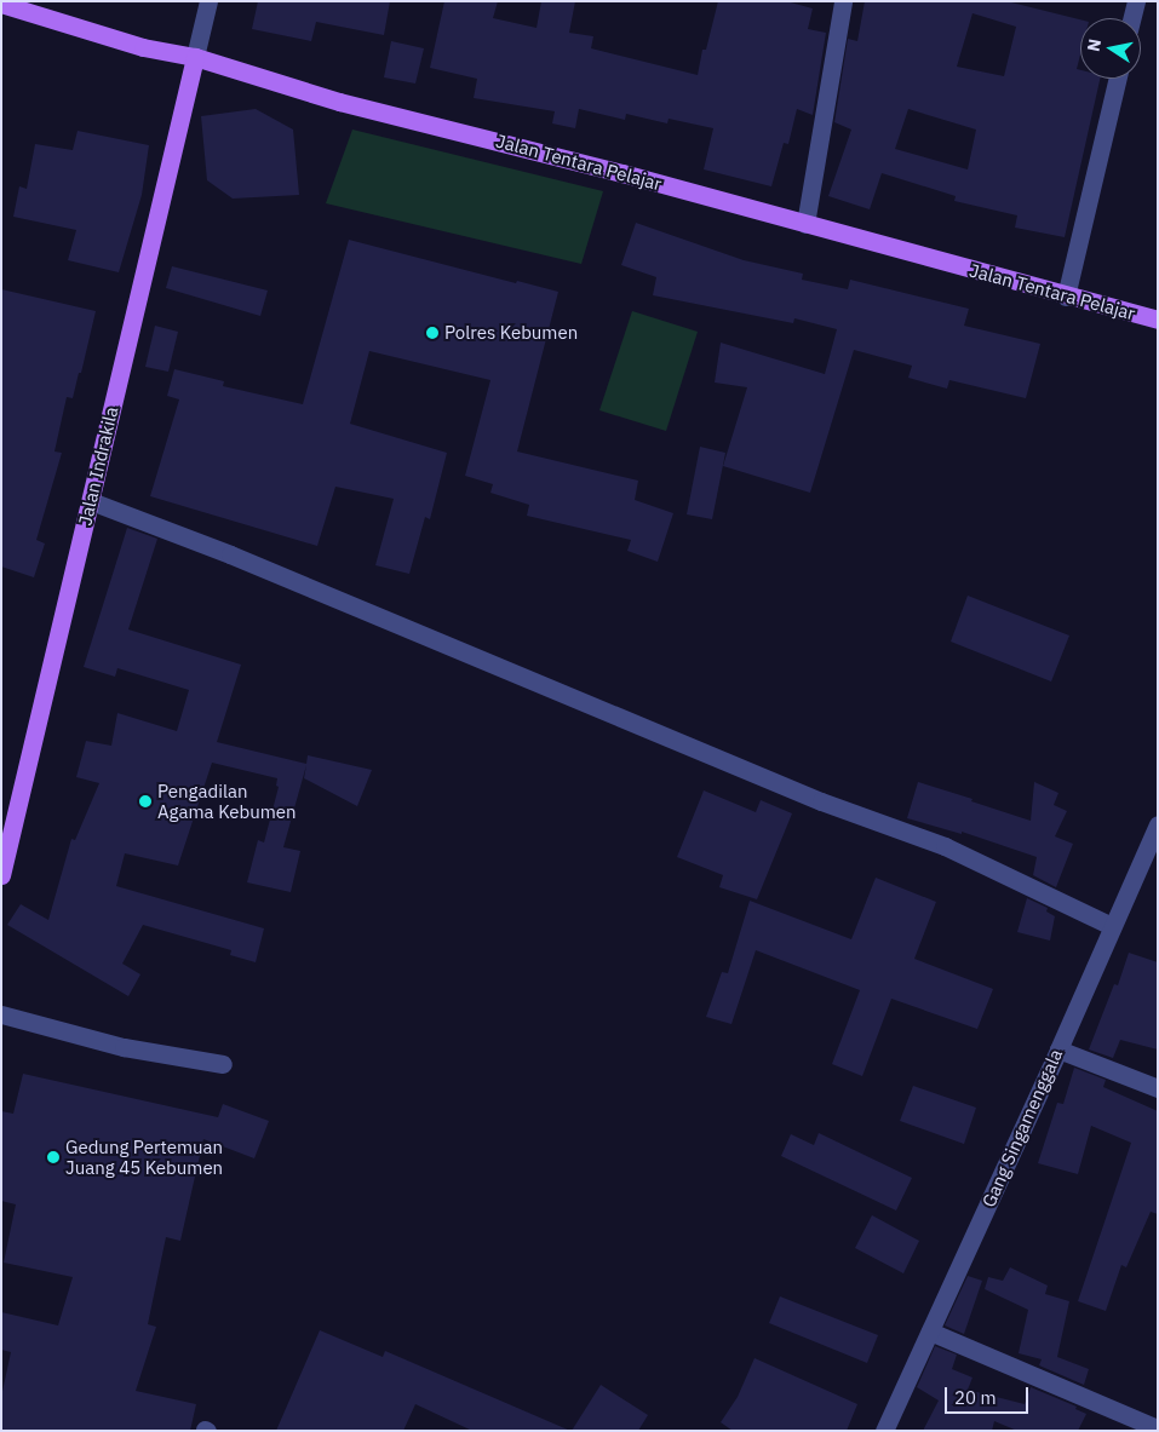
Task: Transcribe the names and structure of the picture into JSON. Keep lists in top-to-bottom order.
{
  "streets": {
    "main road": ["Jalan Tentara Pelajar", "Jalan Indrakila"],
    "street": ["Gang Singamenggala"]
  },
  "crossings": [
    ["Jalan Tentara Pelajar", "Jalan Indrakila"]
  ],
  "places": ["Polres Kebumen", "Pengadilan Agama Kebumen", "Gedung Pertemuan Juang 45 Kebumen"],
  "scale_bar": "20 m",
  "north": "left"
}
